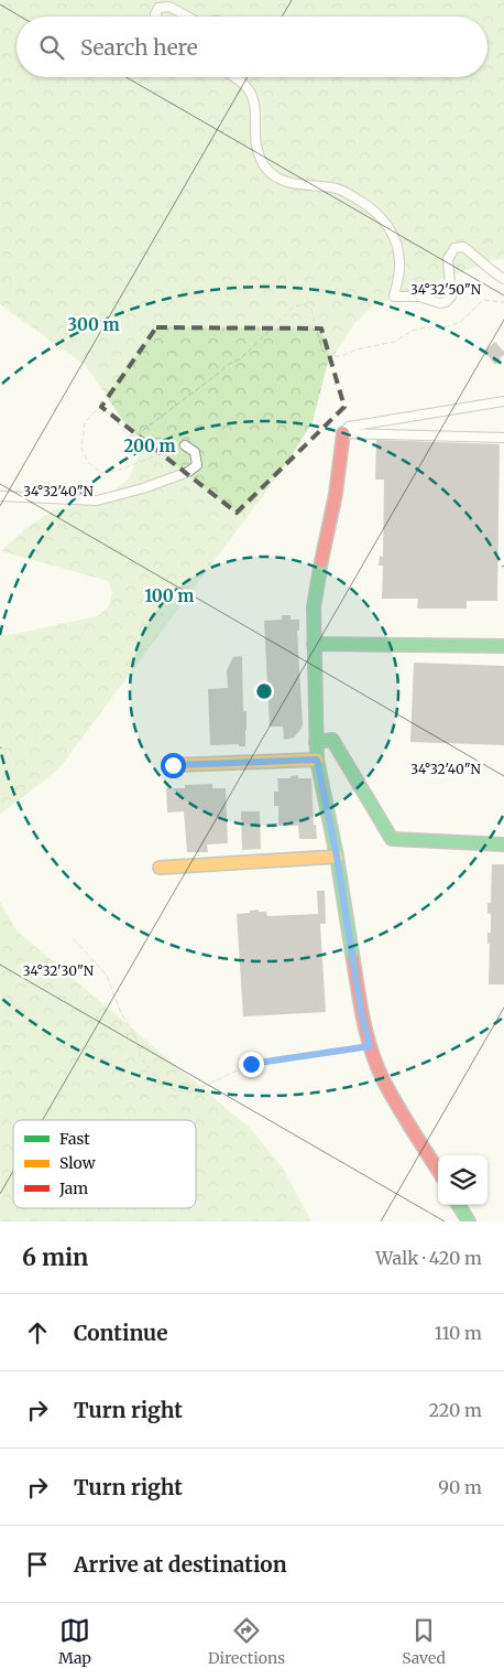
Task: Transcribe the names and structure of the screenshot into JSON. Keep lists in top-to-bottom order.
{
  "legend": ["Fast", "Slow", "Jam"],
  "page": {
    "search": "Search here",
    "heading": ["6 min", "Walk · 420 m"],
    "list": [
      ["Continue", "110 m"],
      ["Turn right", "220 m"],
      ["Turn right", "90 m"],
      "Arrive at destination"
    ],
    "nav": ["Map", "Directions", "Saved"]
  },
  "coordinates": ["34°32'50\"N", "34°32'40\"N", "34°32'30\"N"],
  "rings": ["300 m", "200 m", "100 m"]
}
